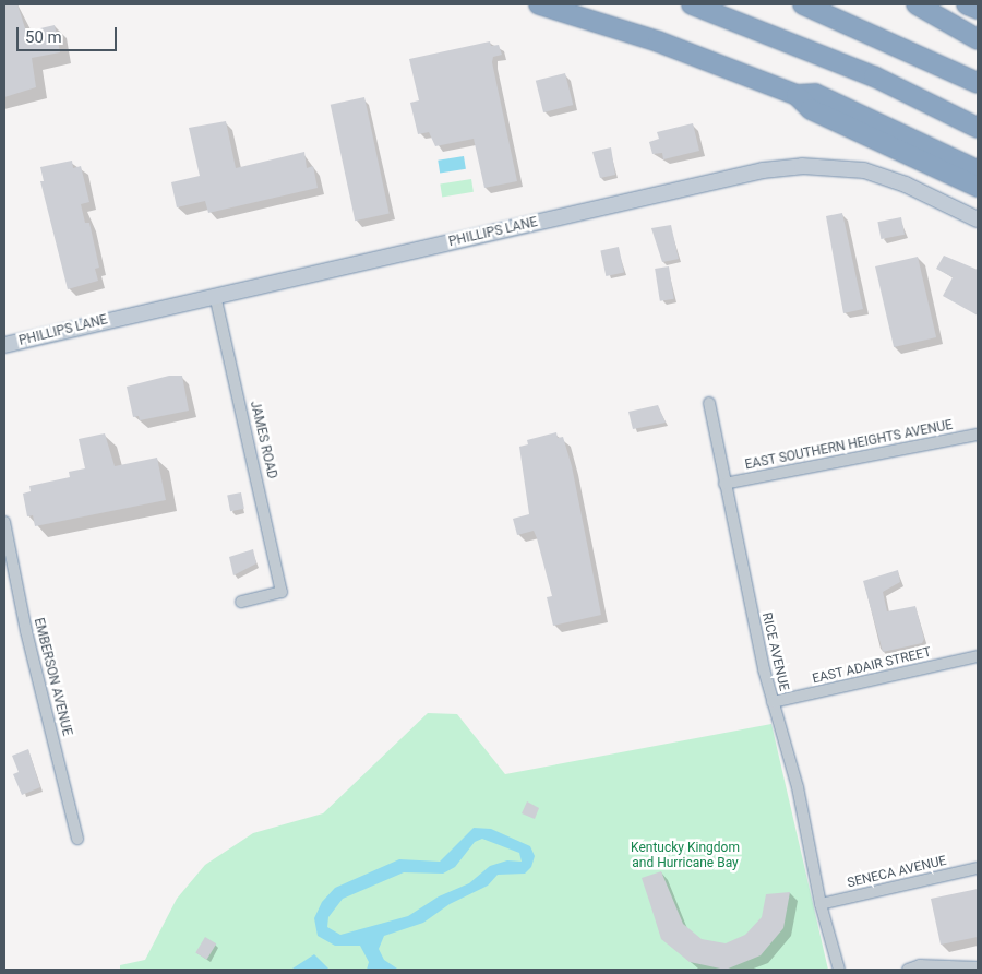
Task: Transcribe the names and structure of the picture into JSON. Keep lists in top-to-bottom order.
{
  "streets": {
    "main road": ["PHILLIPS LANE"],
    "street": [
      "JAMES ROAD",
      "EAST SOUTHERN HEIGHTS AVENUE",
      "RICE AVENUE",
      "EAST ADAIR STREET",
      "EMBERSON AVENUE",
      "SENECA AVENUE"
    ]
  },
  "crossings": [
    ["PHILLIPS LANE", "JAMES ROAD"],
    ["EAST SOUTHERN HEIGHTS AVENUE", "RICE AVENUE"],
    ["RICE AVENUE", "EAST ADAIR STREET"],
    ["RICE AVENUE", "SENECA AVENUE"]
  ],
  "parks": ["Kentucky Kingdom and Hurricane Bay"],
  "scale_bar": "50 m"
}
